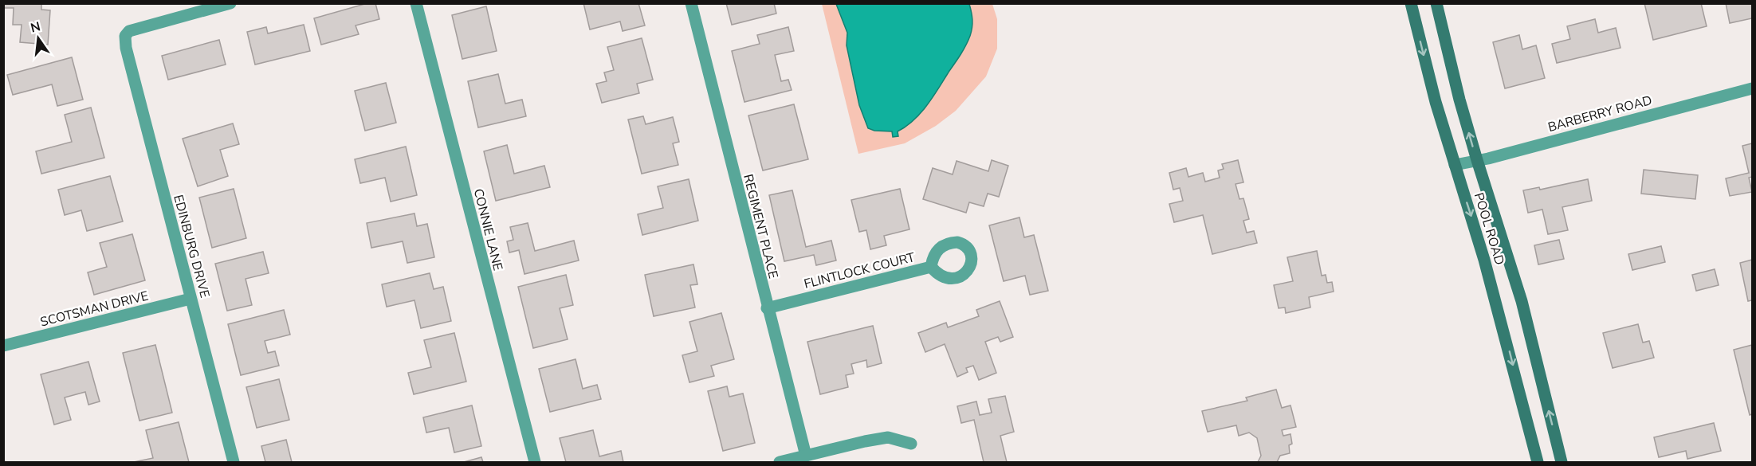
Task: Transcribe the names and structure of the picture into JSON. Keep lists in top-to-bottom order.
{
  "streets": {
    "main road": ["POOL ROAD"],
    "street": [
      "BARBERRY ROAD",
      "REGIMENT PLACE",
      "CONNIE LANE",
      "EDINBURG DRIVE",
      "FLINTLOCK COURT",
      "SCOTSMAN DRIVE"
    ]
  },
  "crossings": [
    ["BARBERRY ROAD", "POOL ROAD"],
    ["REGIMENT PLACE", "FLINTLOCK COURT"],
    ["EDINBURG DRIVE", "SCOTSMAN DRIVE"]
  ],
  "north": "top"
}
